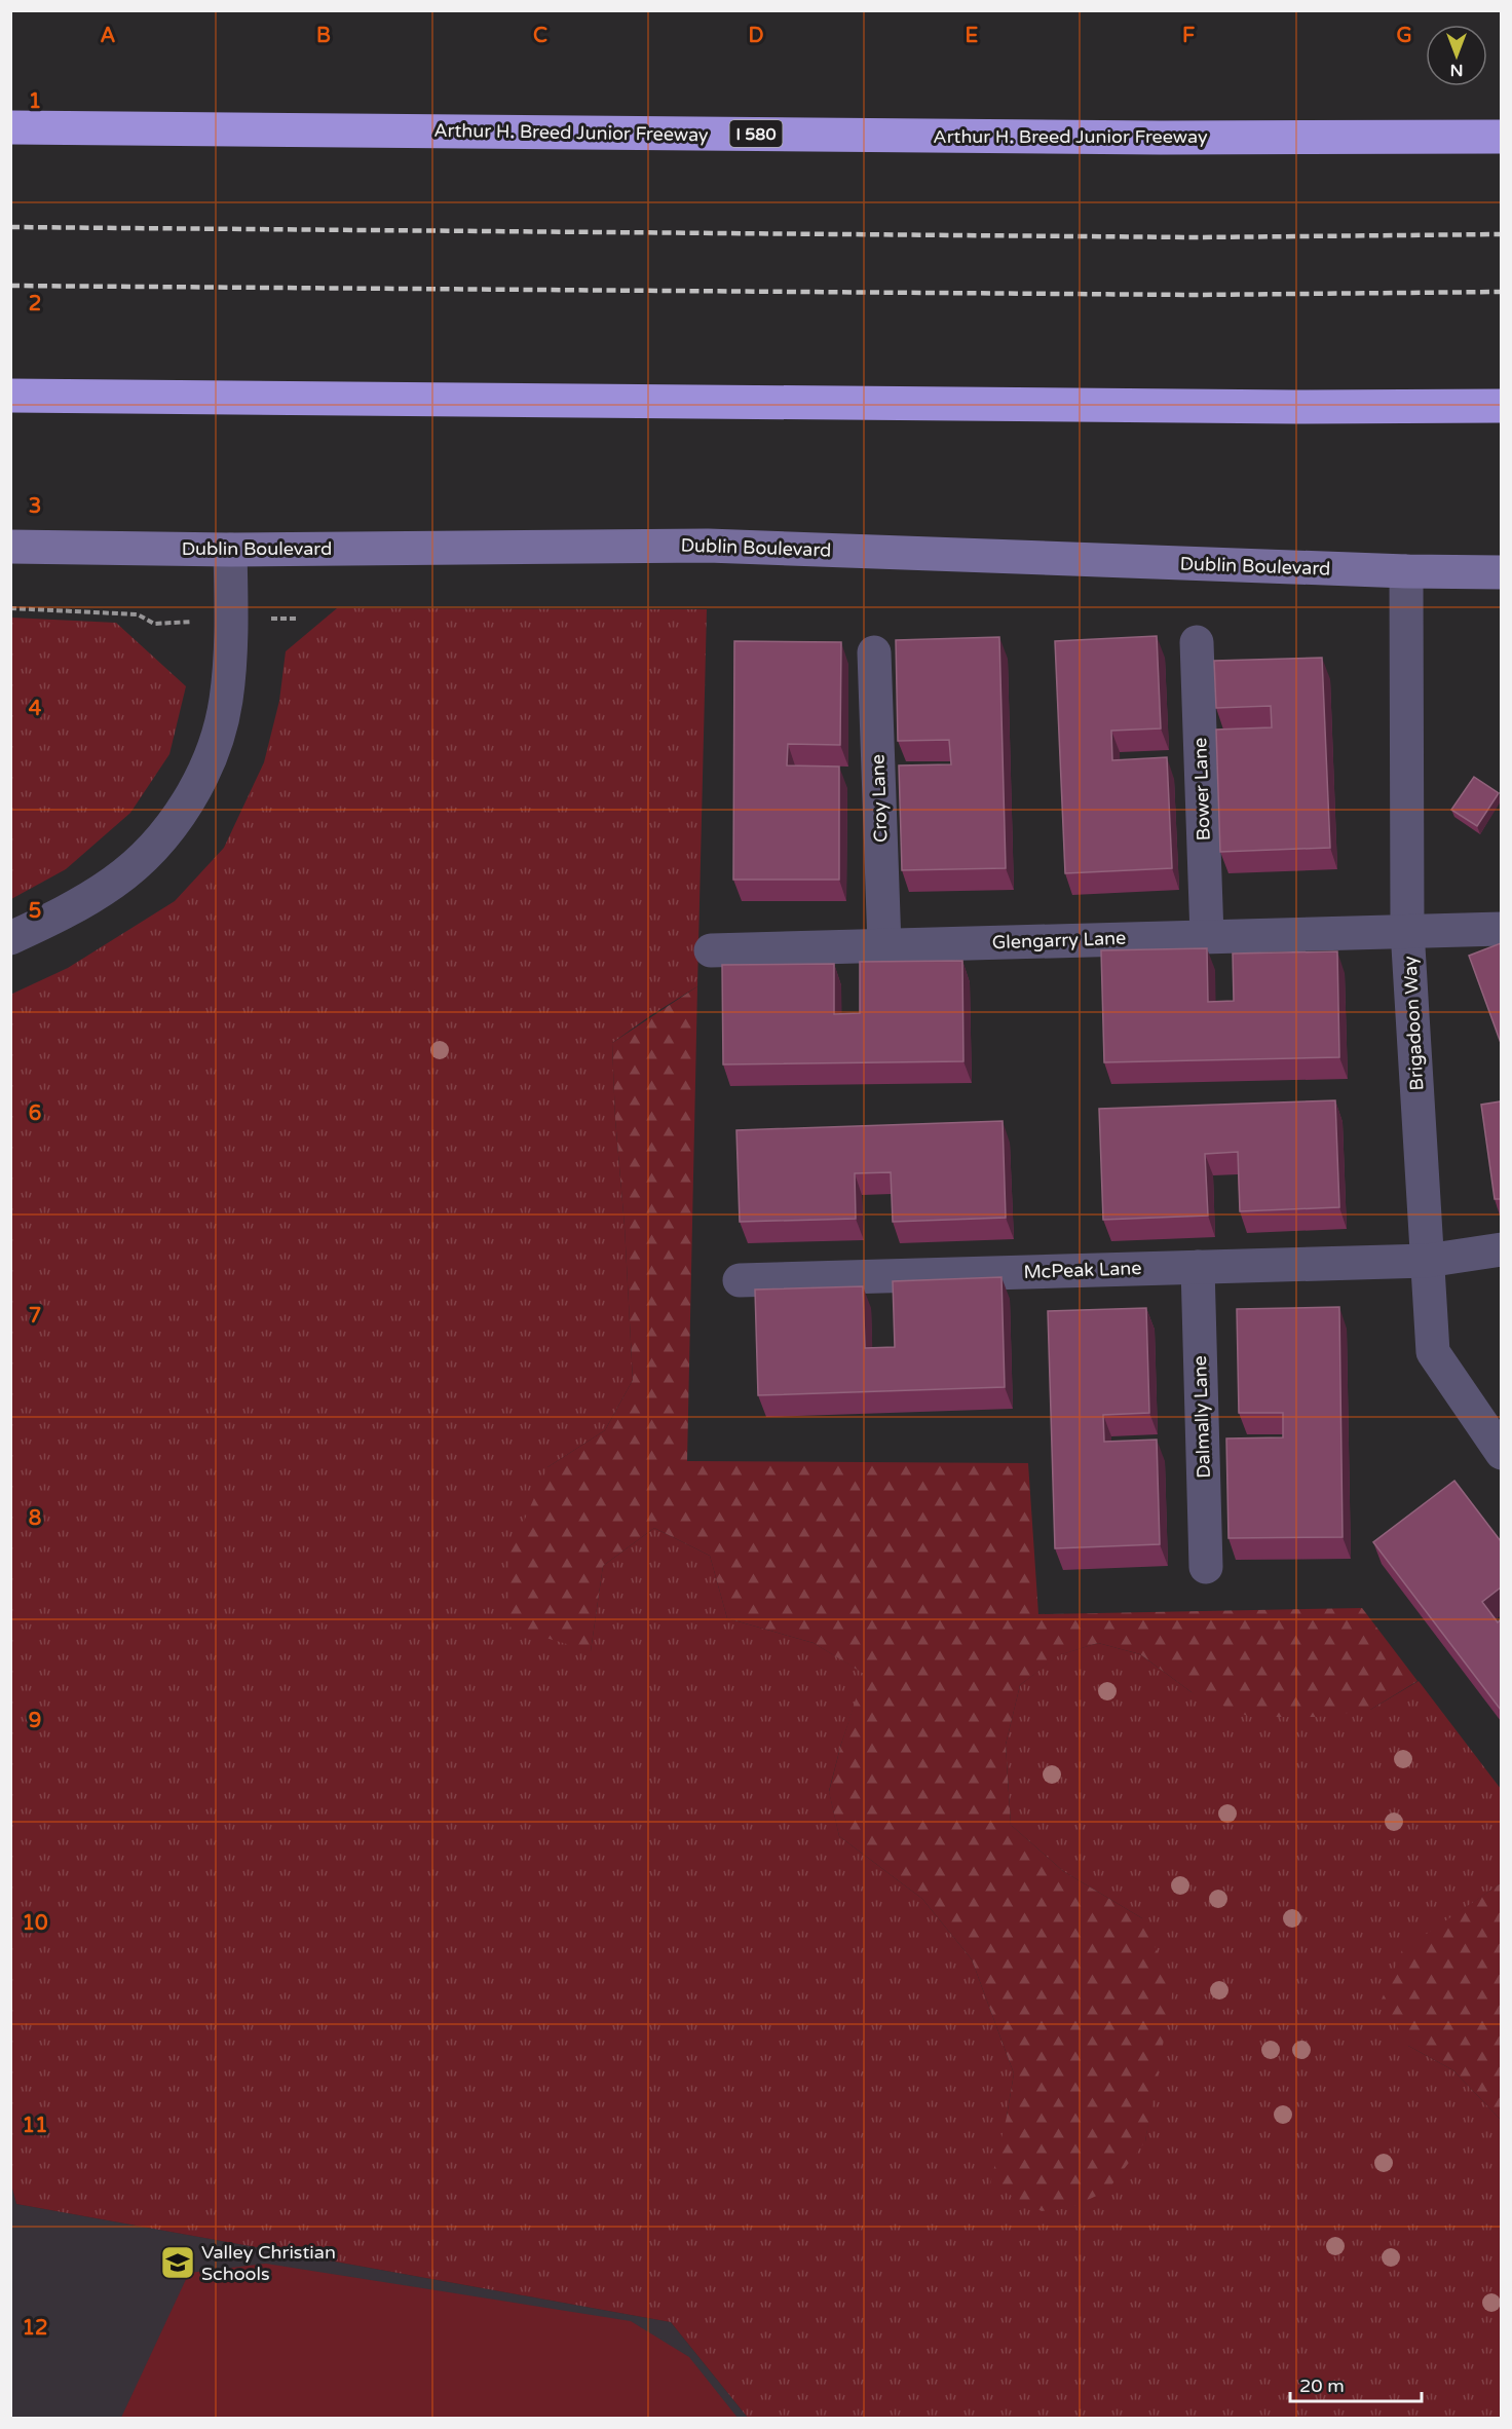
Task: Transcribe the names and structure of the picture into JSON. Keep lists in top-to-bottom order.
{
  "streets": {
    "highway": ["Arthur H. Breed Junior Freeway", "I 580"],
    "street": [
      "Dublin Boulevard",
      "Bower Lane",
      "Croy Lane",
      "Glengarry Lane",
      "Brigadoon Way",
      "McPeak Lane",
      "Dalmally Lane"
    ]
  },
  "crossings": [
    ["Dublin Boulevard", "Brigadoon Way"],
    ["Bower Lane", "Glengarry Lane"],
    ["Croy Lane", "Glengarry Lane"],
    ["Glengarry Lane", "Brigadoon Way"],
    ["Brigadoon Way", "McPeak Lane"],
    ["McPeak Lane", "Dalmally Lane"]
  ],
  "places": {
    "school or university": ["Valley Christian Schools"]
  },
  "scale_bar": "20 m",
  "north": "bottom",
  "grid": {
    "columns": [
      "A",
      "B",
      "C",
      "D",
      "E",
      "F",
      "G"
    ],
    "rows": [
      "1",
      "2",
      "3",
      "4",
      "5",
      "6",
      "7",
      "8",
      "9",
      "10",
      "11",
      "12"
    ]
  }
}
